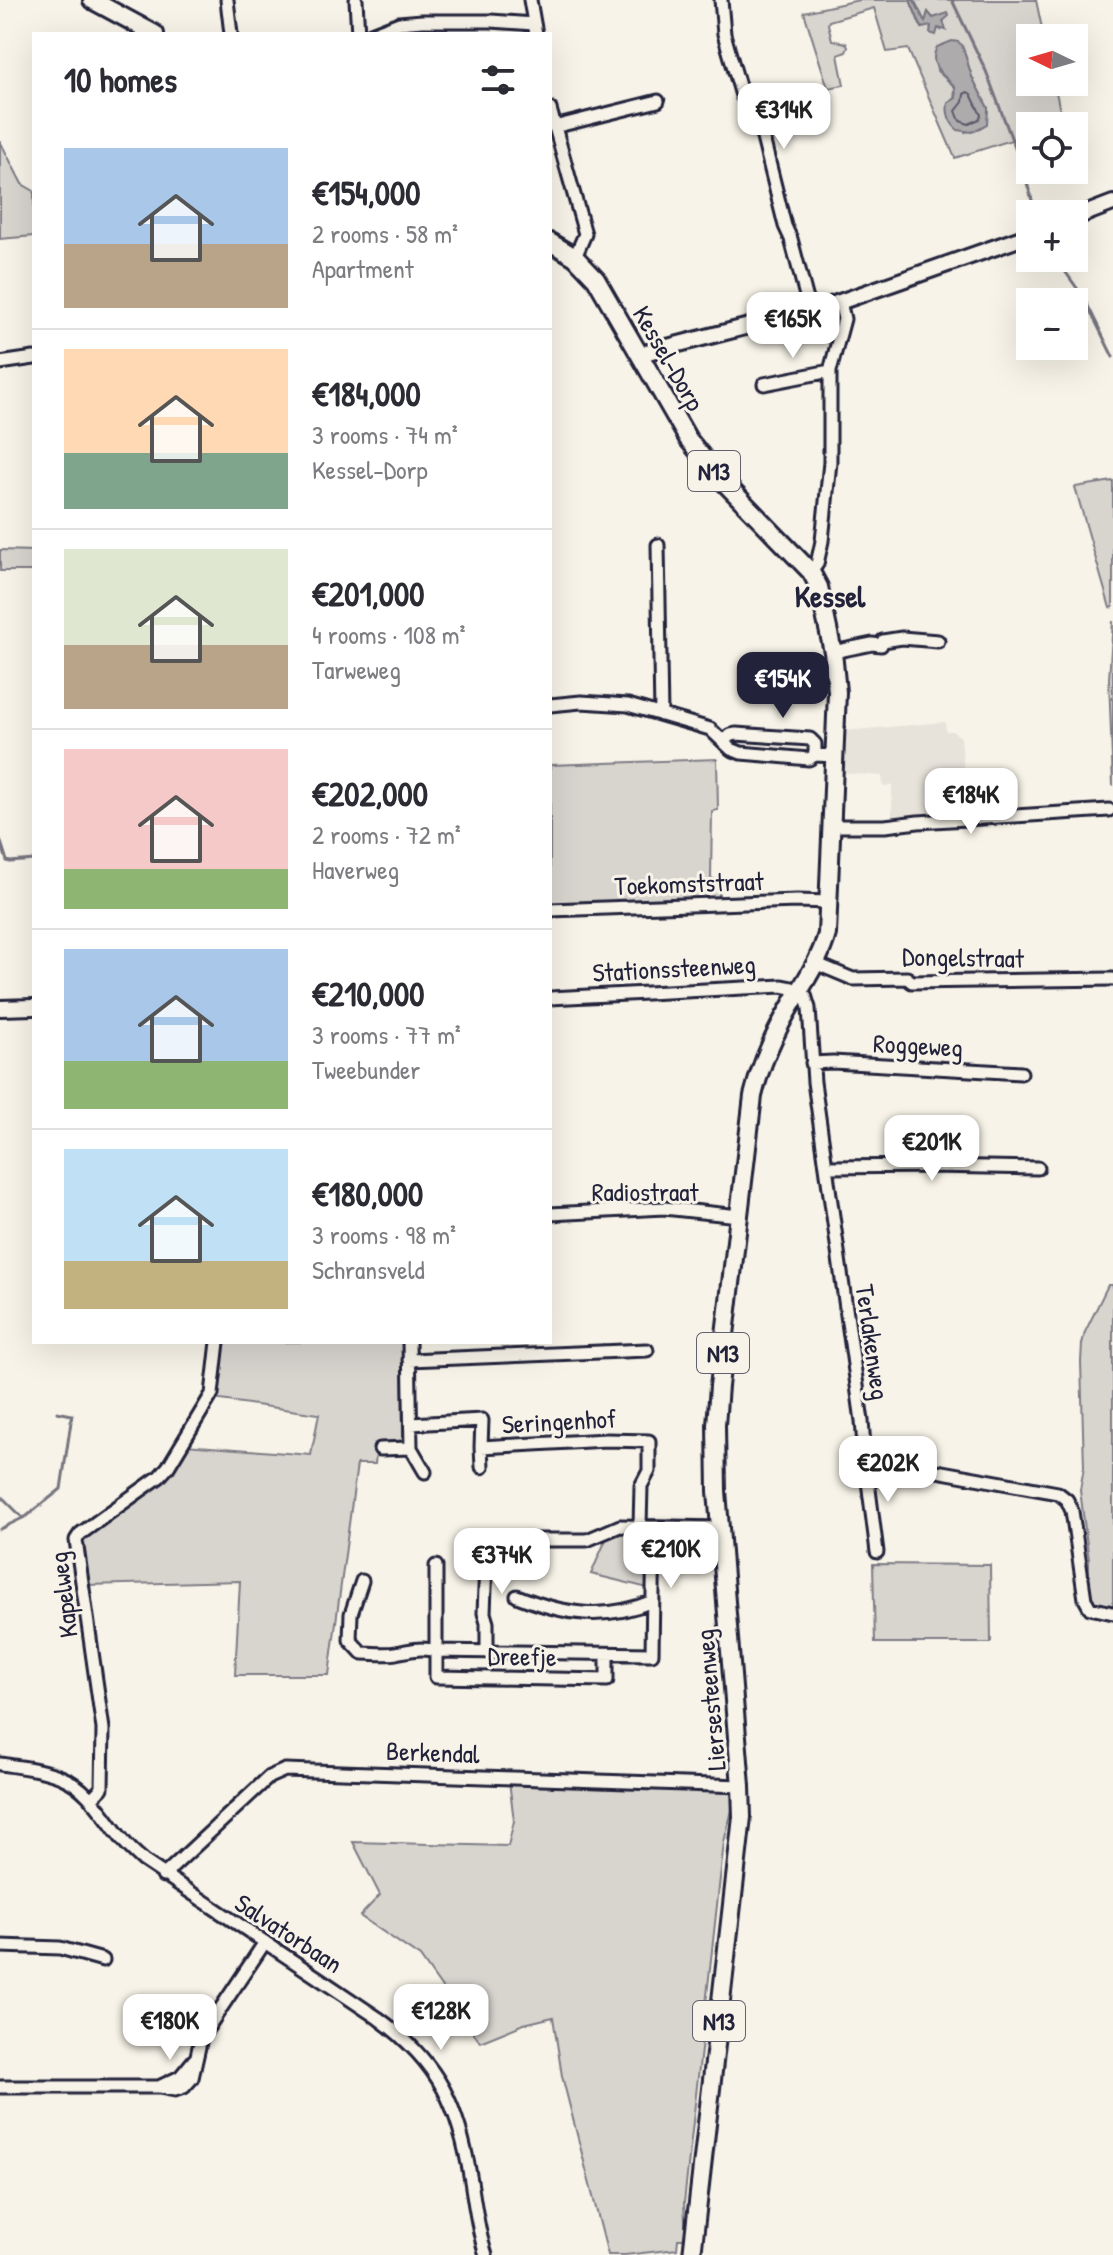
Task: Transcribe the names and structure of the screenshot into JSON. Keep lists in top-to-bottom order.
{
  "streets": {
    "main road": ["Kessel-Dorp", "N13", "Liersesteenweg"],
    "street": [
      "Toekomststraat",
      "Dongelstraat",
      "Stationssteenweg",
      "Roggeweg",
      "Radiostraat",
      "Terlakenweg",
      "Seringenhof",
      "Kapelweg",
      "Dreefje",
      "Berkendal",
      "Salvatorbaan"
    ]
  },
  "crossings": [
    ["Kessel-Dorp", "N13"],
    ["Kessel-Dorp", "Toekomststraat"],
    ["Kessel-Dorp", "Dongelstraat"],
    ["Kessel-Dorp", "Liersesteenweg"],
    ["Dongelstraat", "Liersesteenweg"],
    ["Stationssteenweg", "Terlakenweg"],
    ["Stationssteenweg", "Liersesteenweg"],
    ["Roggeweg", "Terlakenweg"],
    ["Radiostraat", "Liersesteenweg"],
    ["Terlakenweg", "Liersesteenweg"],
    ["Kapelweg", "Salvatorbaan"],
    ["Liersesteenweg", "Berkendal"],
    ["Berkendal", "Salvatorbaan"]
  ],
  "districts": ["Kessel"],
  "north": "left",
  "page": {
    "map_buttons": ["+", "−"],
    "heading": "10 homes",
    "price": [
      "€314K",
      "€165K",
      "€154K",
      "€184K",
      "€201K",
      "€202K",
      "€210K",
      "€374K",
      "€128K",
      "€180K"
    ],
    "list": [
      {
        "name": "€154,000",
        "note": "2 rooms · 58 m² · Apartment"
      },
      {
        "name": "€184,000",
        "note": "3 rooms · 74 m² · Kessel-Dorp"
      },
      {
        "name": "€201,000",
        "note": "4 rooms · 108 m² · Tarweweg"
      },
      {
        "name": "€202,000",
        "note": "2 rooms · 72 m² · Haverweg"
      },
      {
        "name": "€210,000",
        "note": "3 rooms · 77 m² · Tweebunder"
      },
      {
        "name": "€180,000",
        "note": "3 rooms · 98 m² · Schransveld"
      }
    ]
  }
}
